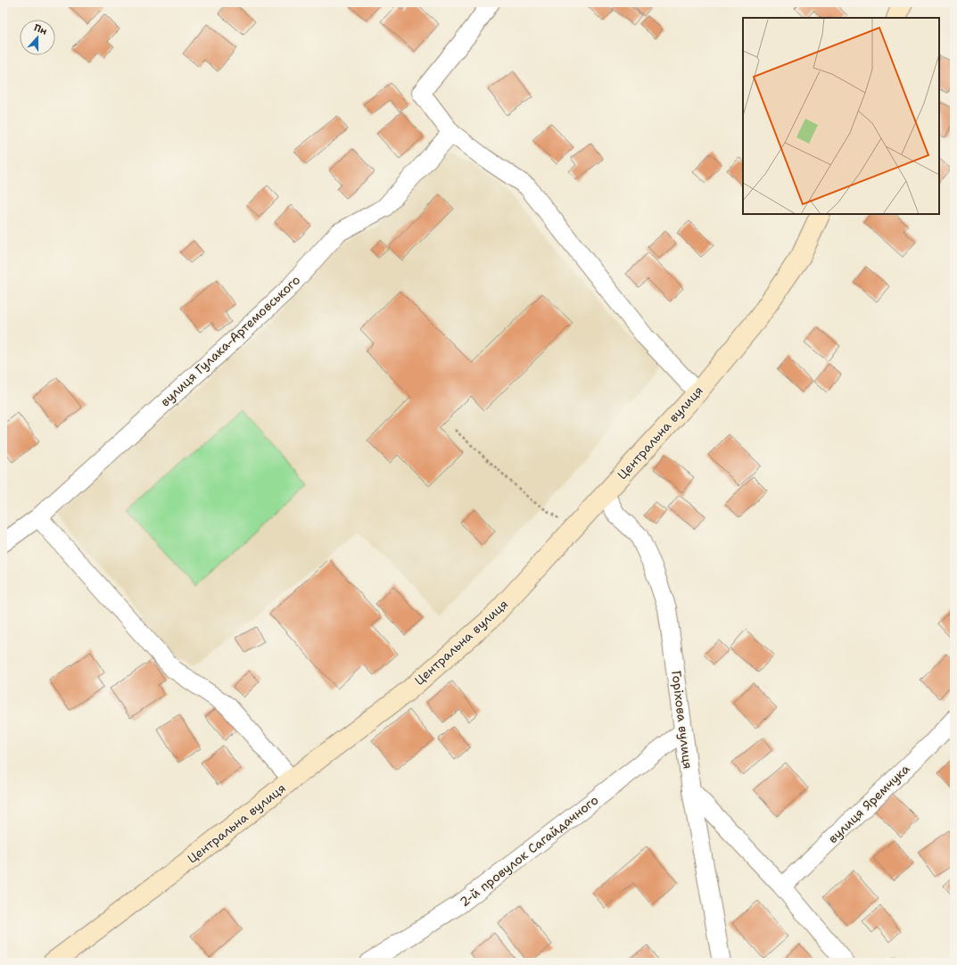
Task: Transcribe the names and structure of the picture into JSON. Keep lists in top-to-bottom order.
{
  "streets": {
    "main road": ["Центральна вулиця"],
    "street": [
      "вулиця Гулака-Артемовського",
      "Горіхова вулиця",
      "вулиця Яремчука",
      "2-й провулок Сагайдачного"
    ]
  },
  "crossings": [
    ["Центральна вулиця", "Горіхова вулиця"],
    ["Горіхова вулиця", "2-й провулок Сагайдачного"]
  ],
  "north": "top"
}
